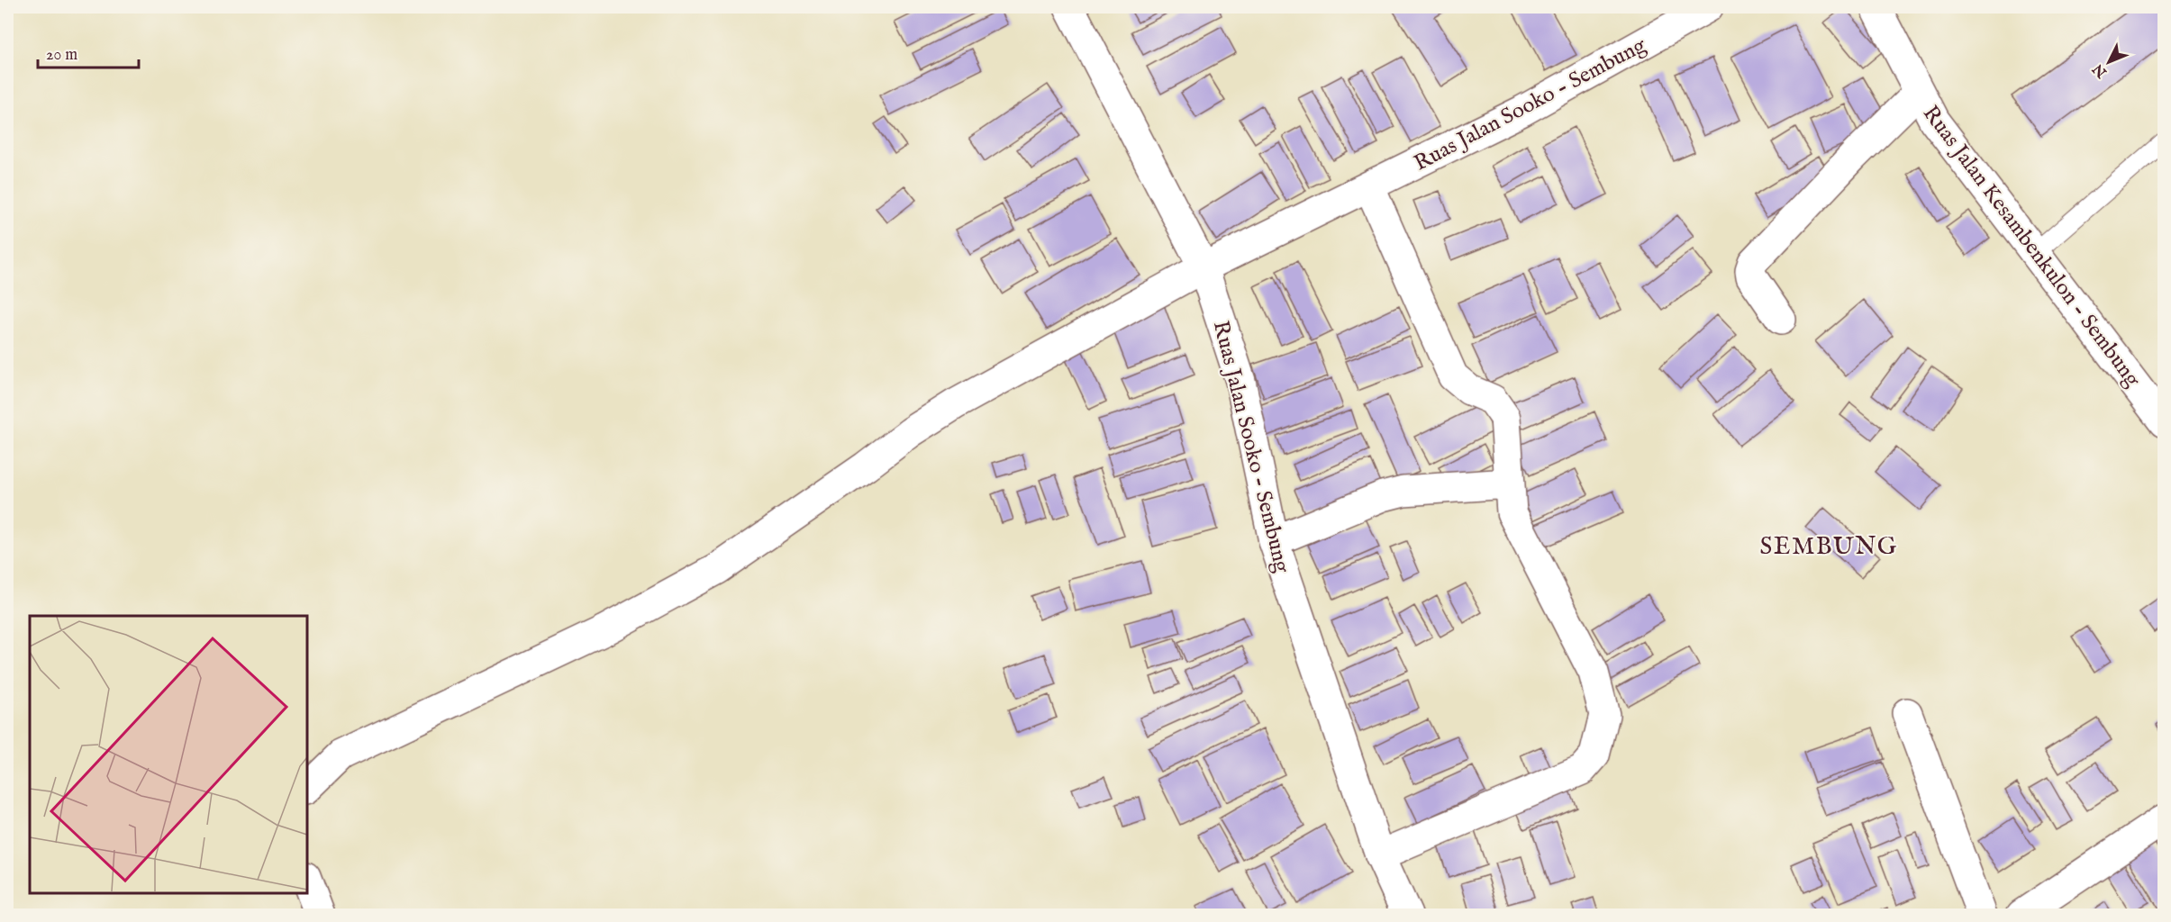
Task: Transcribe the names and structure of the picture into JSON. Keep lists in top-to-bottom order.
{
  "streets": {
    "street": ["Ruas Jalan Sooko - Sembung", "Ruas Jalan Kesambenkulon - Sembung"]
  },
  "districts": ["SEMBUNG"],
  "scale_bar": "20 m",
  "north": "bottom left"
}
